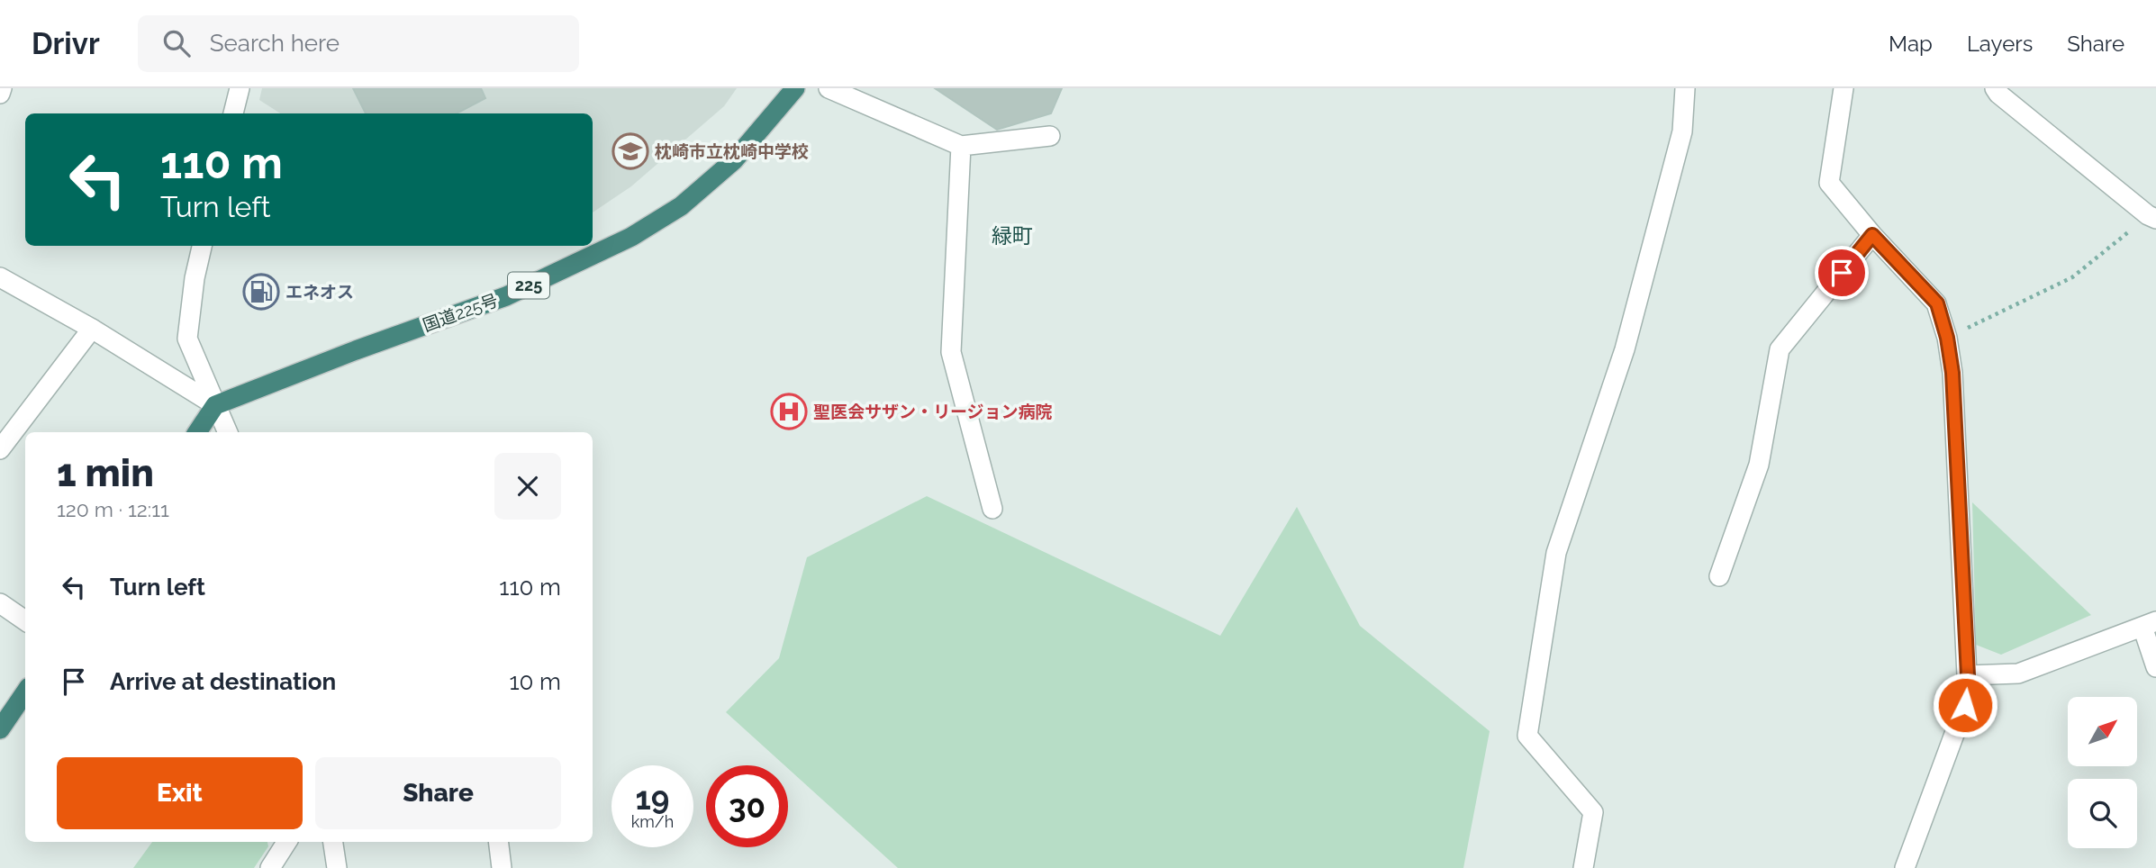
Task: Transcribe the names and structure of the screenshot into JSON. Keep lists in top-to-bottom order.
{
  "streets": {
    "highway": ["225", "国道225号"]
  },
  "districts": ["緑町"],
  "places": {
    "school or university": ["枕崎市立枕崎中学校"],
    "fuel station": ["エネオス"],
    "hospital": ["聖医会サザン・リージョン病院"]
  },
  "north": "top right",
  "page": {
    "header": "Drivr",
    "search": "Search here",
    "nav": ["Map", "Layers", "Share"],
    "turn": ["110 m", "Turn left"],
    "heading": ["1 min", "120 m · 12:11"],
    "list": [
      {
        "name": "Turn left",
        "value": "110 m"
      },
      {
        "name": "Arrive at destination",
        "value": "10 m"
      }
    ],
    "buttons": ["Exit", "Share"],
    "speed": "19 km/h",
    "limit": "30"
  }
}
